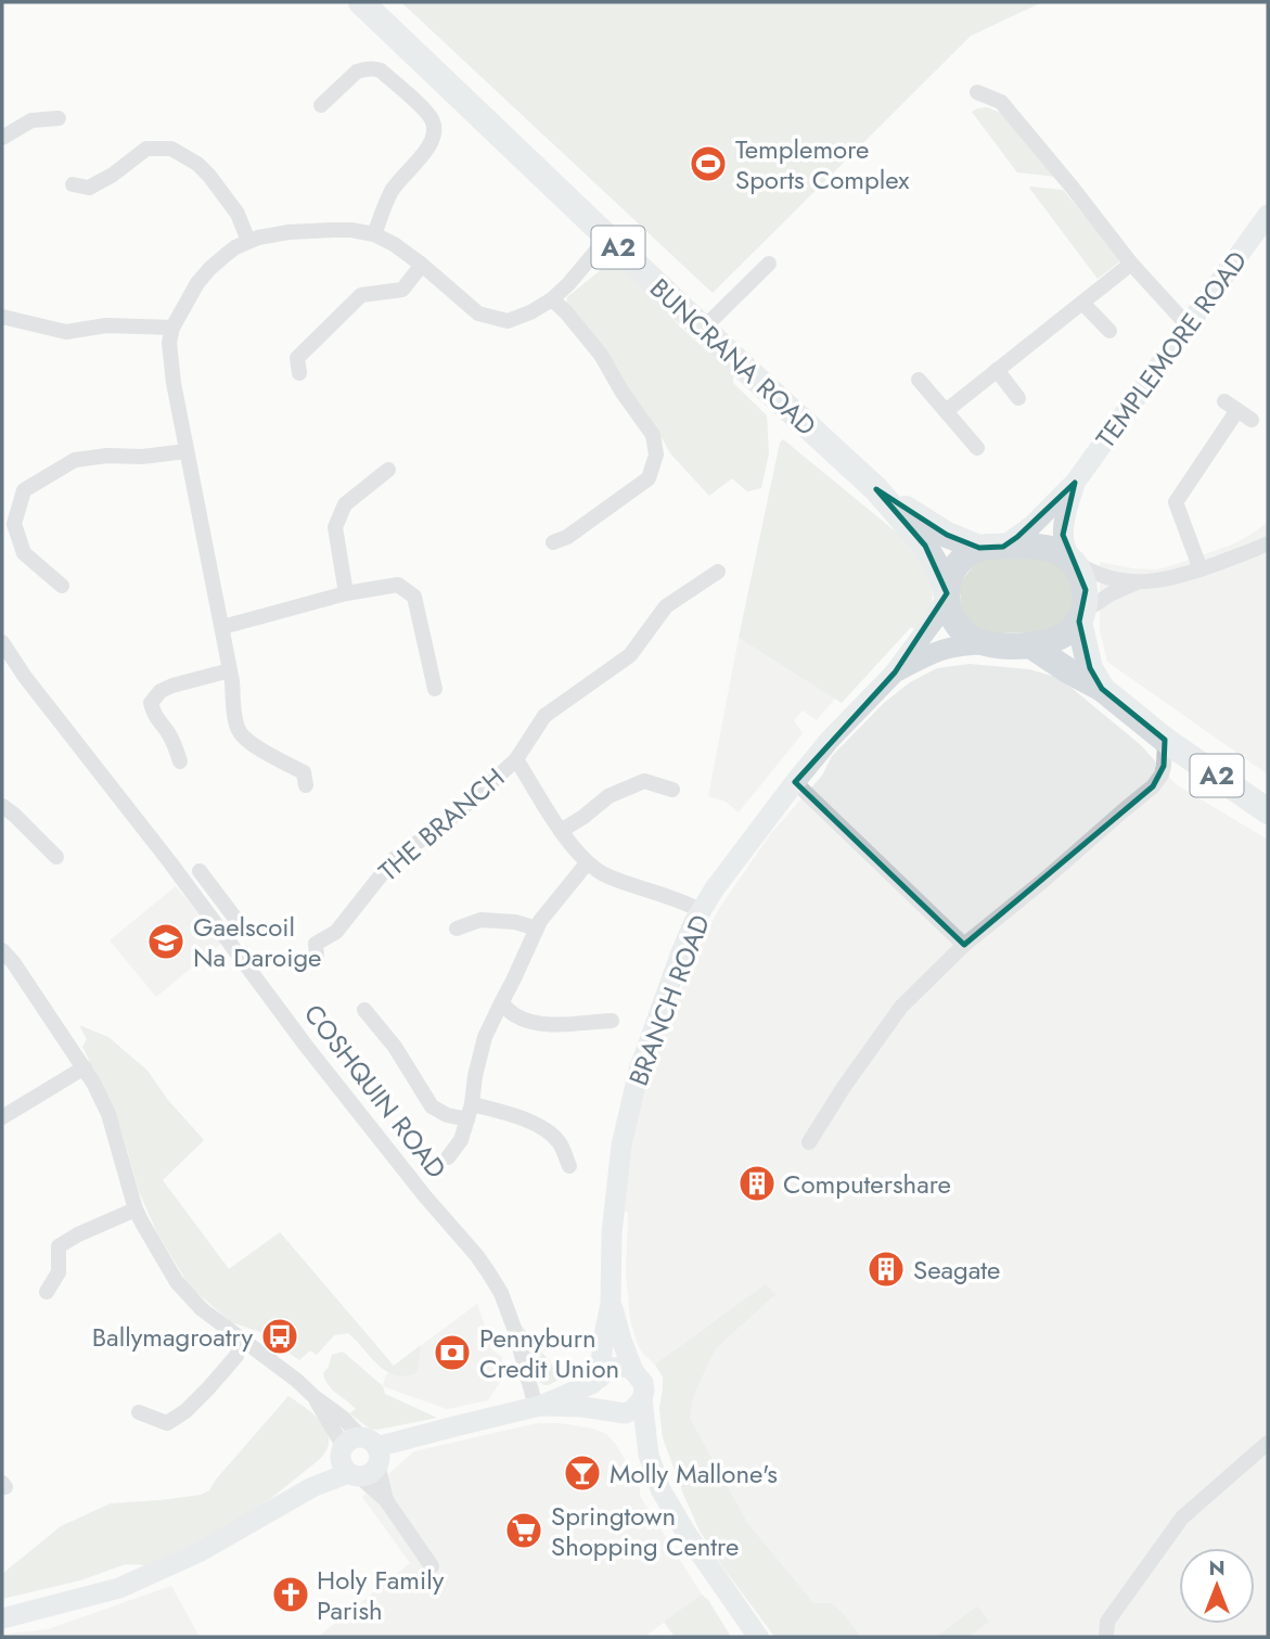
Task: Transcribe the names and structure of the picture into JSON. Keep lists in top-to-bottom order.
{
  "streets": {
    "highway": ["A2", "BUNCRANA ROAD"],
    "main road": ["TEMPLEMORE ROAD", "BRANCH ROAD"],
    "street": ["THE BRANCH", "COSHQUIN ROAD"]
  },
  "crossings": [
    ["A2", "TEMPLEMORE ROAD"],
    ["A2", "BUNCRANA ROAD"],
    ["A2", "BRANCH ROAD"],
    ["TEMPLEMORE ROAD", "BUNCRANA ROAD"],
    ["TEMPLEMORE ROAD", "BRANCH ROAD"],
    ["BUNCRANA ROAD", "BRANCH ROAD"],
    ["THE BRANCH", "BRANCH ROAD"]
  ],
  "places": {
    "sports": ["Templemore Sports Complex"],
    "school or university": ["Gaelscoil Na Daroige"],
    "building": ["Computershare", "Seagate"],
    "bus stop": ["Ballymagroatry"],
    "bank": ["Pennyburn Credit Union"],
    "bar": ["Molly Mallone's"],
    "supermarket": ["Springtown Shopping Centre"],
    "church": ["Holy Family Parish"]
  },
  "north": "top"
}
